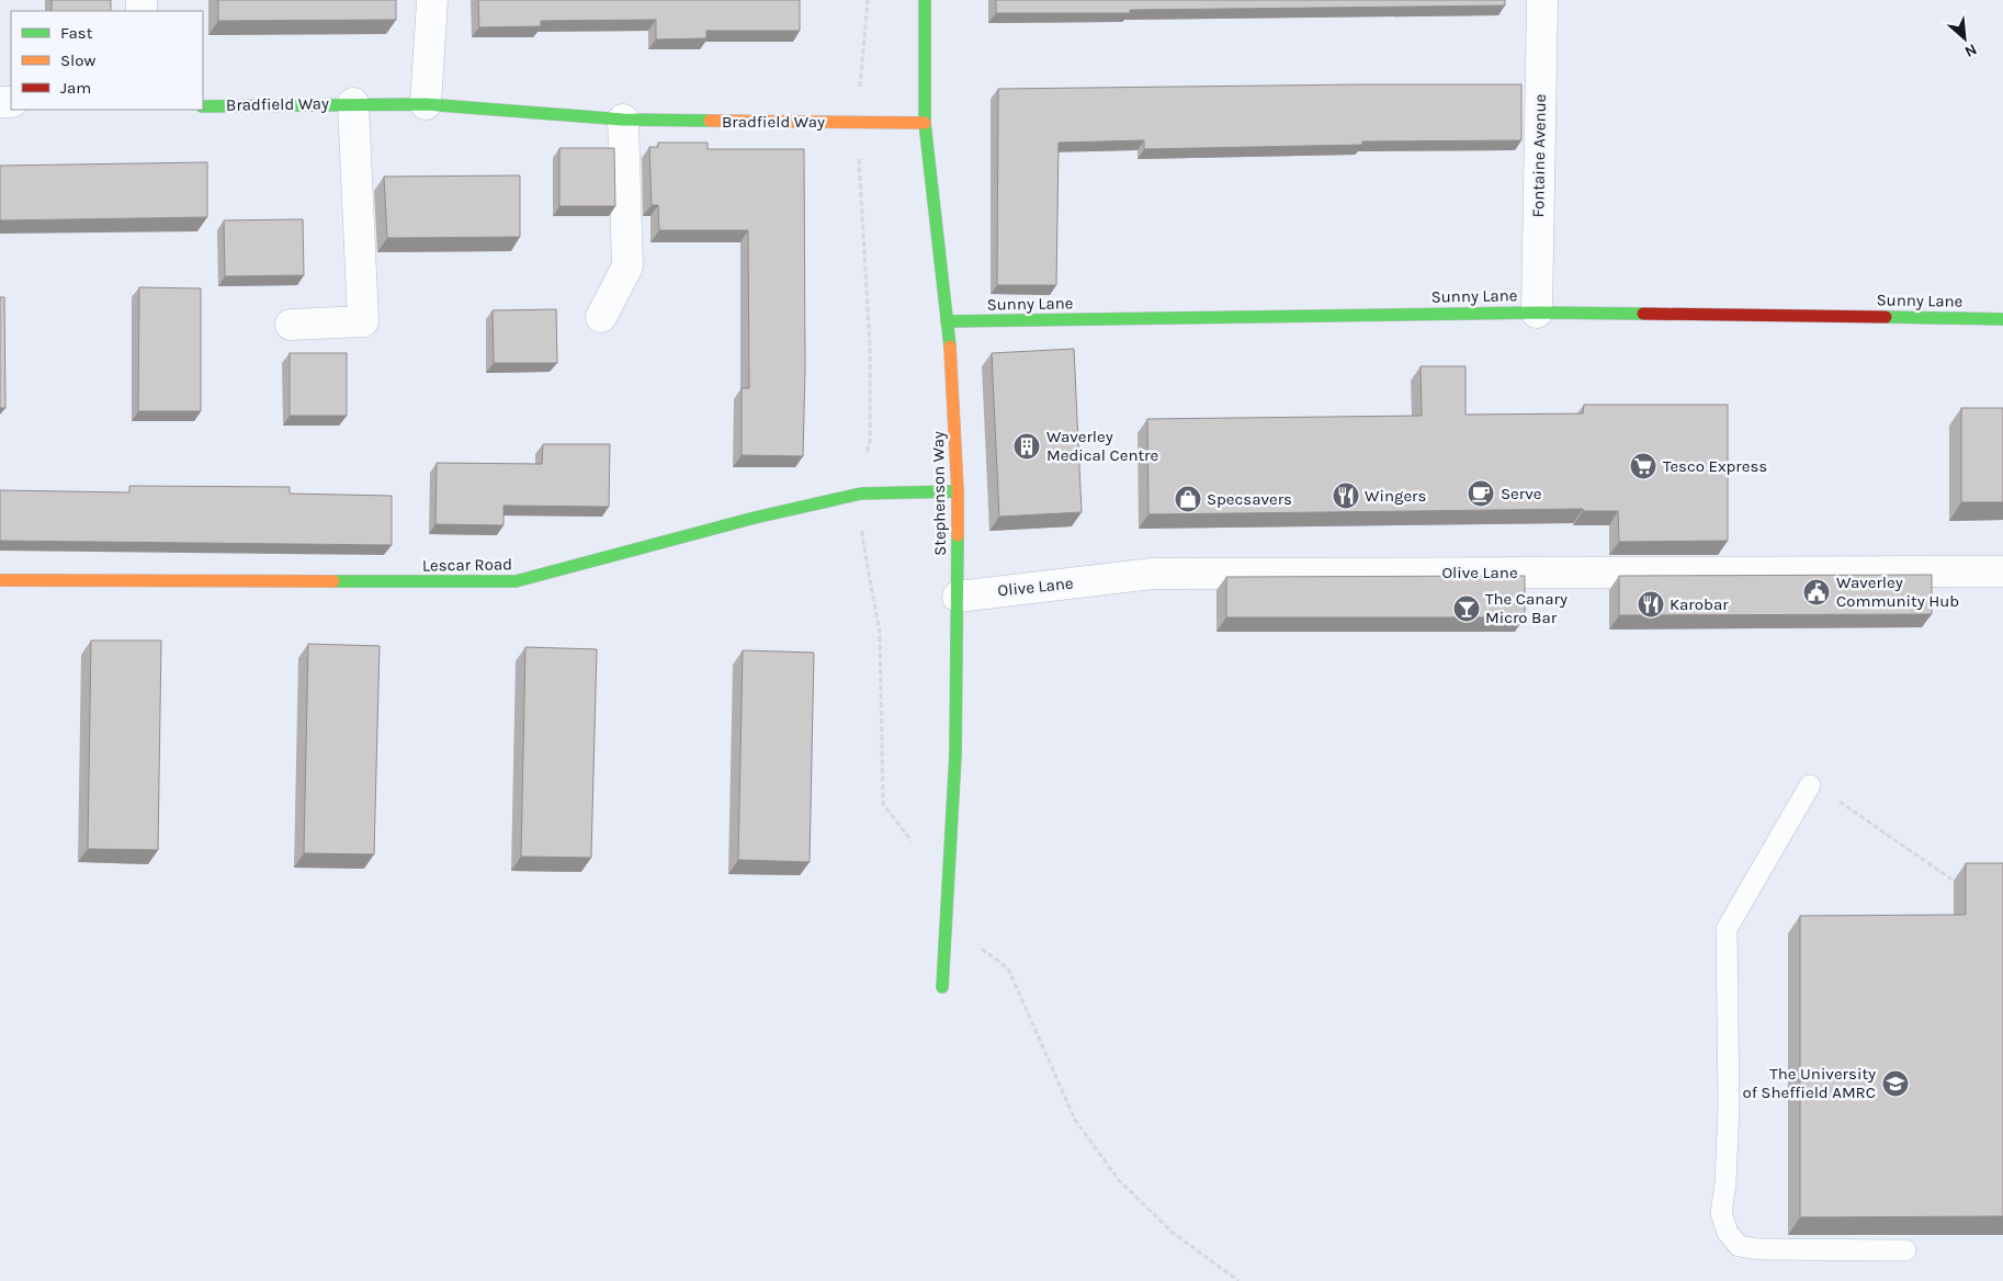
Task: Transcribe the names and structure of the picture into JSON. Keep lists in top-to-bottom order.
{
  "streets": {
    "street": [
      "Bradfield Way",
      "Fontaine Avenue",
      "Sunny Lane",
      "Stephenson Way",
      "Lescar Road",
      "Olive Lane"
    ]
  },
  "crossings": [
    ["Bradfield Way", "Stephenson Way"],
    ["Fontaine Avenue", "Sunny Lane"],
    ["Sunny Lane", "Stephenson Way"],
    ["Stephenson Way", "Lescar Road"],
    ["Stephenson Way", "Olive Lane"]
  ],
  "places": {
    "building": ["Waverley Medical Centre"],
    "supermarket": ["Tesco Express"],
    "cafe": ["Serve"],
    "restaurant": ["Wingers", "Karobar"],
    "shop": ["Specsavers"],
    "public building": ["Waverley Community Hub"],
    "bar": ["The Canary Micro Bar"],
    "school or university": ["The University of Sheffield AMRC"]
  },
  "legend": ["Fast", "Slow", "Jam"],
  "north": "bottom right"
}
